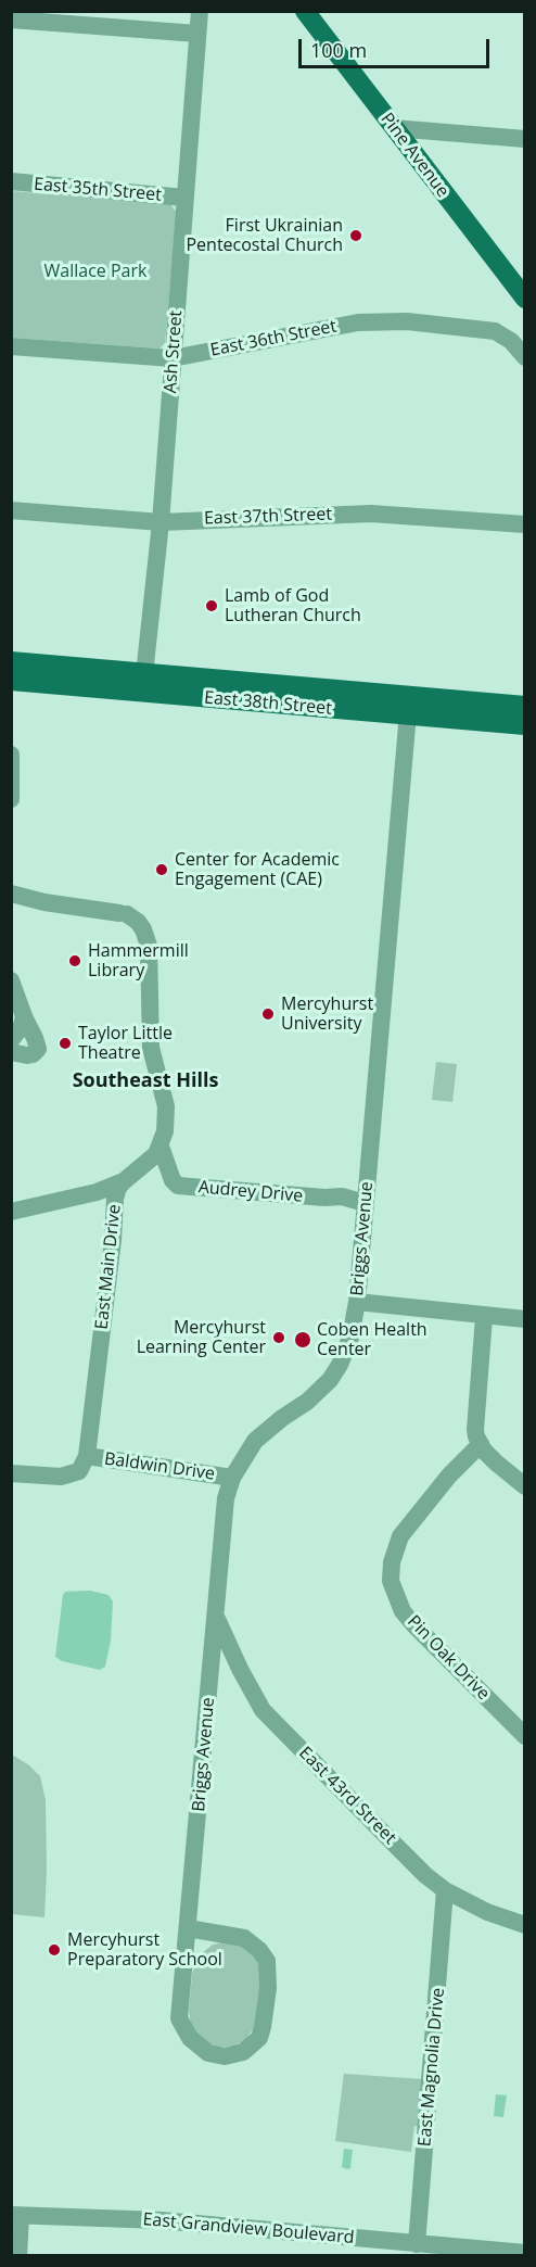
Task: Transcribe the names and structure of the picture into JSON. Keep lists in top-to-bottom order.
{
  "streets": {
    "main road": ["Pine Avenue", "East 38th Street"],
    "street": [
      "East 35th Street",
      "East 36th Street",
      "Ash Street",
      "East 37th Street",
      "Audrey Drive",
      "Briggs Avenue",
      "East Main Drive",
      "Baldwin Drive",
      "Pin Oak Drive",
      "East 43rd Street",
      "East Magnolia Drive",
      "East Grandview Boulevard"
    ]
  },
  "crossings": [
    ["East 35th Street", "Ash Street"],
    ["East 36th Street", "Ash Street"],
    ["Ash Street", "East 37th Street"],
    ["Ash Street", "East 38th Street"],
    ["East 38th Street", "Briggs Avenue"],
    ["Audrey Drive", "Briggs Avenue"],
    ["Audrey Drive", "East Main Drive"],
    ["Briggs Avenue", "Baldwin Drive"],
    ["Briggs Avenue", "East 43rd Street"],
    ["East Main Drive", "Baldwin Drive"],
    ["East 43rd Street", "East Magnolia Drive"],
    ["East Magnolia Drive", "East Grandview Boulevard"]
  ],
  "districts": ["Southeast Hills"],
  "parks": ["Wallace Park"],
  "places": [
    "First Ukrainian Pentecostal Church",
    "Lamb of God Lutheran Church",
    "Center for Academic Engagement (CAE)",
    "Hammermill Library",
    "Mercyhurst University",
    "Taylor Little Theatre",
    "Mercyhurst Learning Center",
    "Coben Health Center",
    "Mercyhurst Preparatory School"
  ],
  "scale_bar": "100 m"
}
